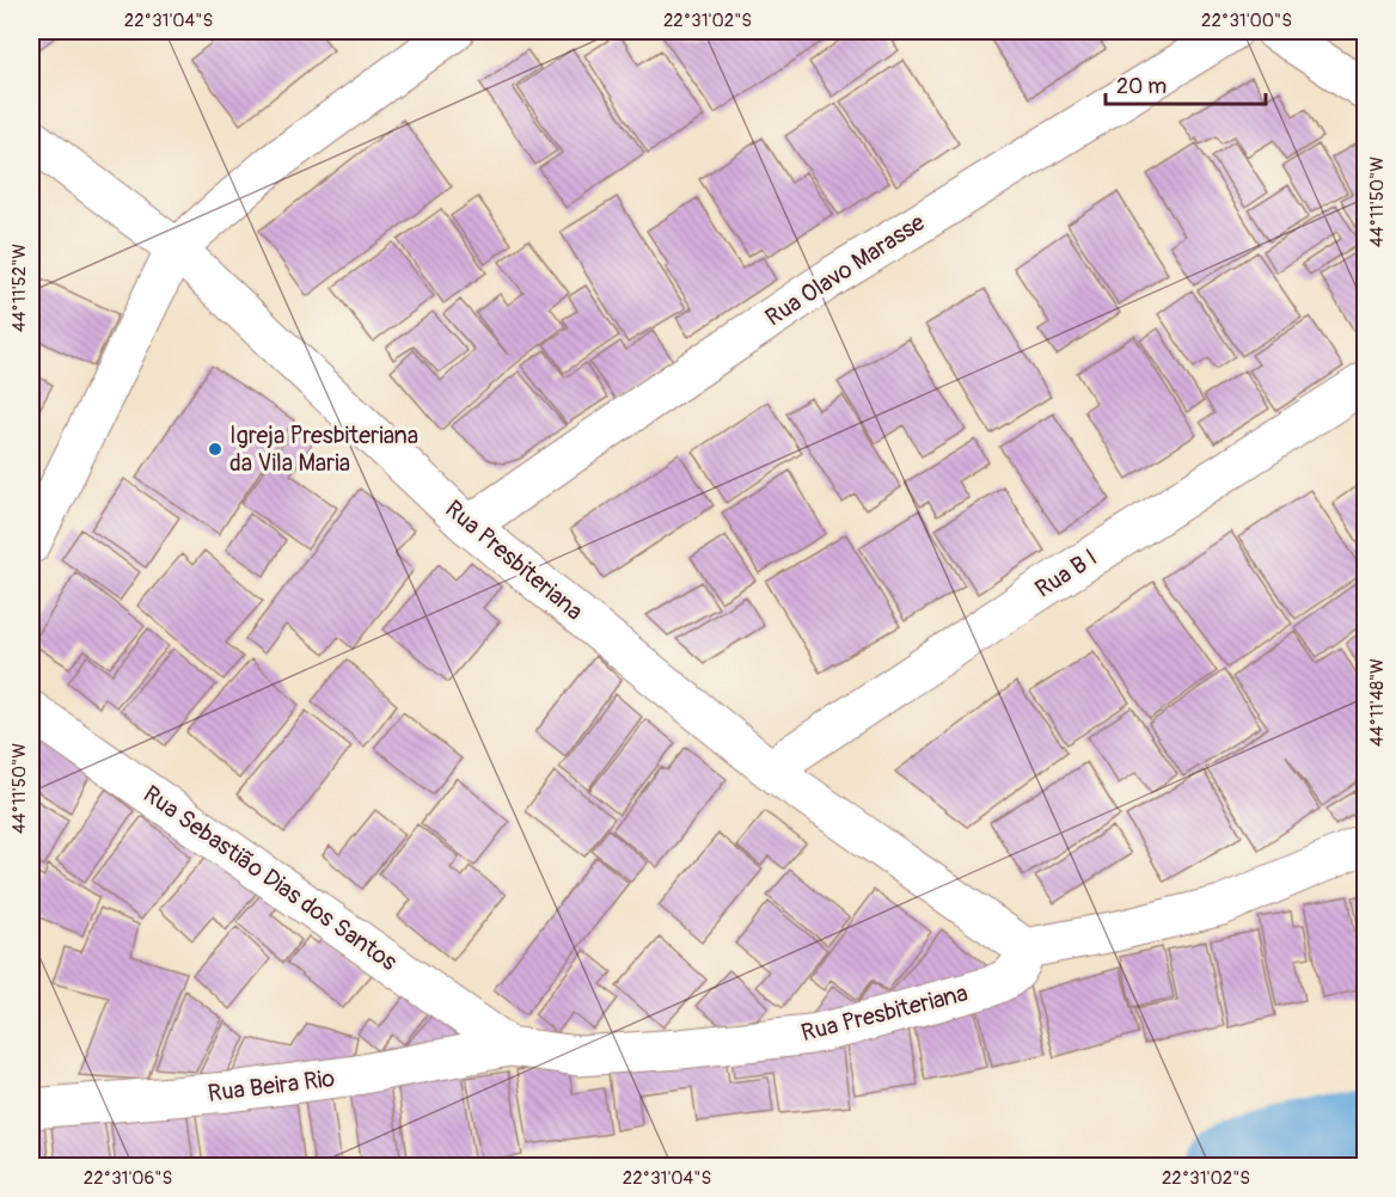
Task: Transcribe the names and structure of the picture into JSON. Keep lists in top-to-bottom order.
{
  "streets": {
    "street": [
      "Rua Olavo Marasse",
      "Rua Presbiteriana",
      "Rua B I",
      "Rua Sebastião Dias dos Santos",
      "Rua Beira Rio"
    ]
  },
  "crossings": [
    ["Rua Olavo Marasse", "Rua Presbiteriana"],
    ["Rua Presbiteriana", "Rua B I"],
    ["Rua Presbiteriana", "Rua Sebastião Dias dos Santos"],
    ["Rua Presbiteriana", "Rua Beira Rio"],
    ["Rua Sebastião Dias dos Santos", "Rua Beira Rio"]
  ],
  "places": ["Igreja Presbiteriana da Vila Maria"],
  "scale_bar": "20 m",
  "coordinates": [
    "22°31'04\"S",
    "22°31'02\"S",
    "22°31'00\"S",
    "44°11'50\"W",
    "44°11'52\"W",
    "44°11'48\"W",
    "22°31'06\"S"
  ]
}
